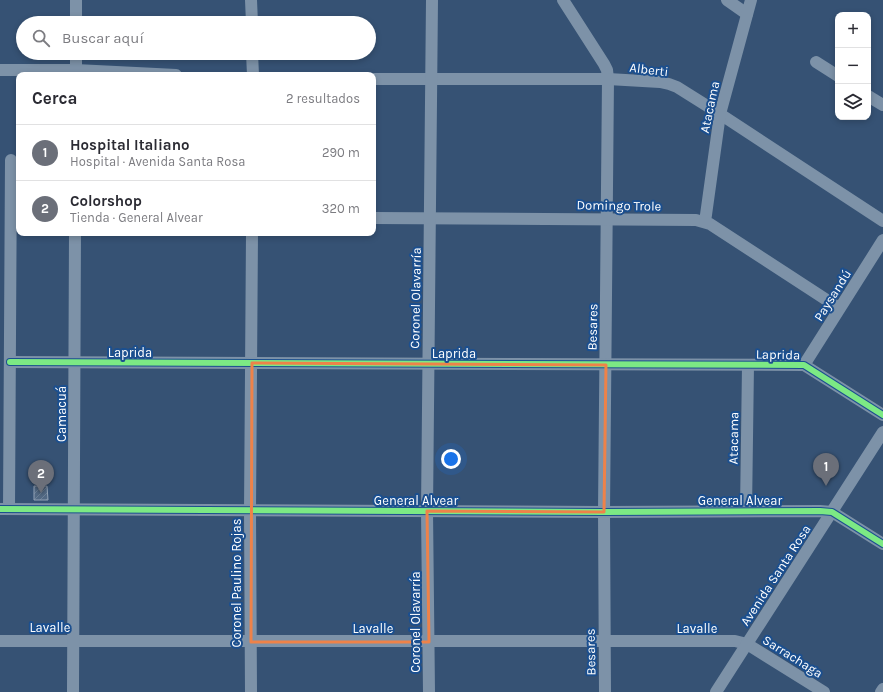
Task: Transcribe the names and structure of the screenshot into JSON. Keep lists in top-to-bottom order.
{
  "streets": {
    "street": [
      "Alberti",
      "Atacama",
      "Domingo Trole",
      "Paysandú",
      "Coronel Olavarría",
      "Besares",
      "Laprida",
      "Camacuá",
      "General Alvear",
      "Avenida Santa Rosa",
      "Coronel Paulino Rojas",
      "Lavalle",
      "Sarrachaga"
    ]
  },
  "crossings": [
    ["Alberti", "Atacama"],
    ["Alberti", "Coronel Olavarría"],
    ["Alberti", "Besares"],
    ["Atacama", "Domingo Trole"],
    ["Atacama", "Laprida"],
    ["Atacama", "General Alvear"],
    ["Domingo Trole", "Paysandú"],
    ["Domingo Trole", "Coronel Olavarría"],
    ["Domingo Trole", "Besares"],
    ["Paysandú", "Laprida"],
    ["Coronel Olavarría", "Laprida"],
    ["Coronel Olavarría", "General Alvear"],
    ["Coronel Olavarría", "Lavalle"],
    ["Besares", "Laprida"],
    ["Besares", "General Alvear"],
    ["Besares", "Lavalle"],
    ["Laprida", "Camacuá"],
    ["Laprida", "Coronel Paulino Rojas"],
    ["Camacuá", "General Alvear"],
    ["Camacuá", "Lavalle"],
    ["General Alvear", "Avenida Santa Rosa"],
    ["General Alvear", "Coronel Paulino Rojas"],
    ["Avenida Santa Rosa", "Lavalle"],
    ["Avenida Santa Rosa", "Sarrachaga"],
    ["Coronel Paulino Rojas", "Lavalle"],
    ["Lavalle", "Sarrachaga"]
  ],
  "page": {
    "map_buttons": ["+", "−"],
    "search": "Buscar aquí",
    "heading": ["Cerca", "2 resultados"],
    "list": [
      {
        "mark": "1",
        "name": "Hospital Italiano",
        "note": "Hospital · Avenida Santa Rosa",
        "value": "290 m"
      },
      {
        "mark": "2",
        "name": "Colorshop",
        "note": "Tienda · General Alvear",
        "value": "320 m"
      }
    ],
    "pins": ["1", "2"]
  }
}
